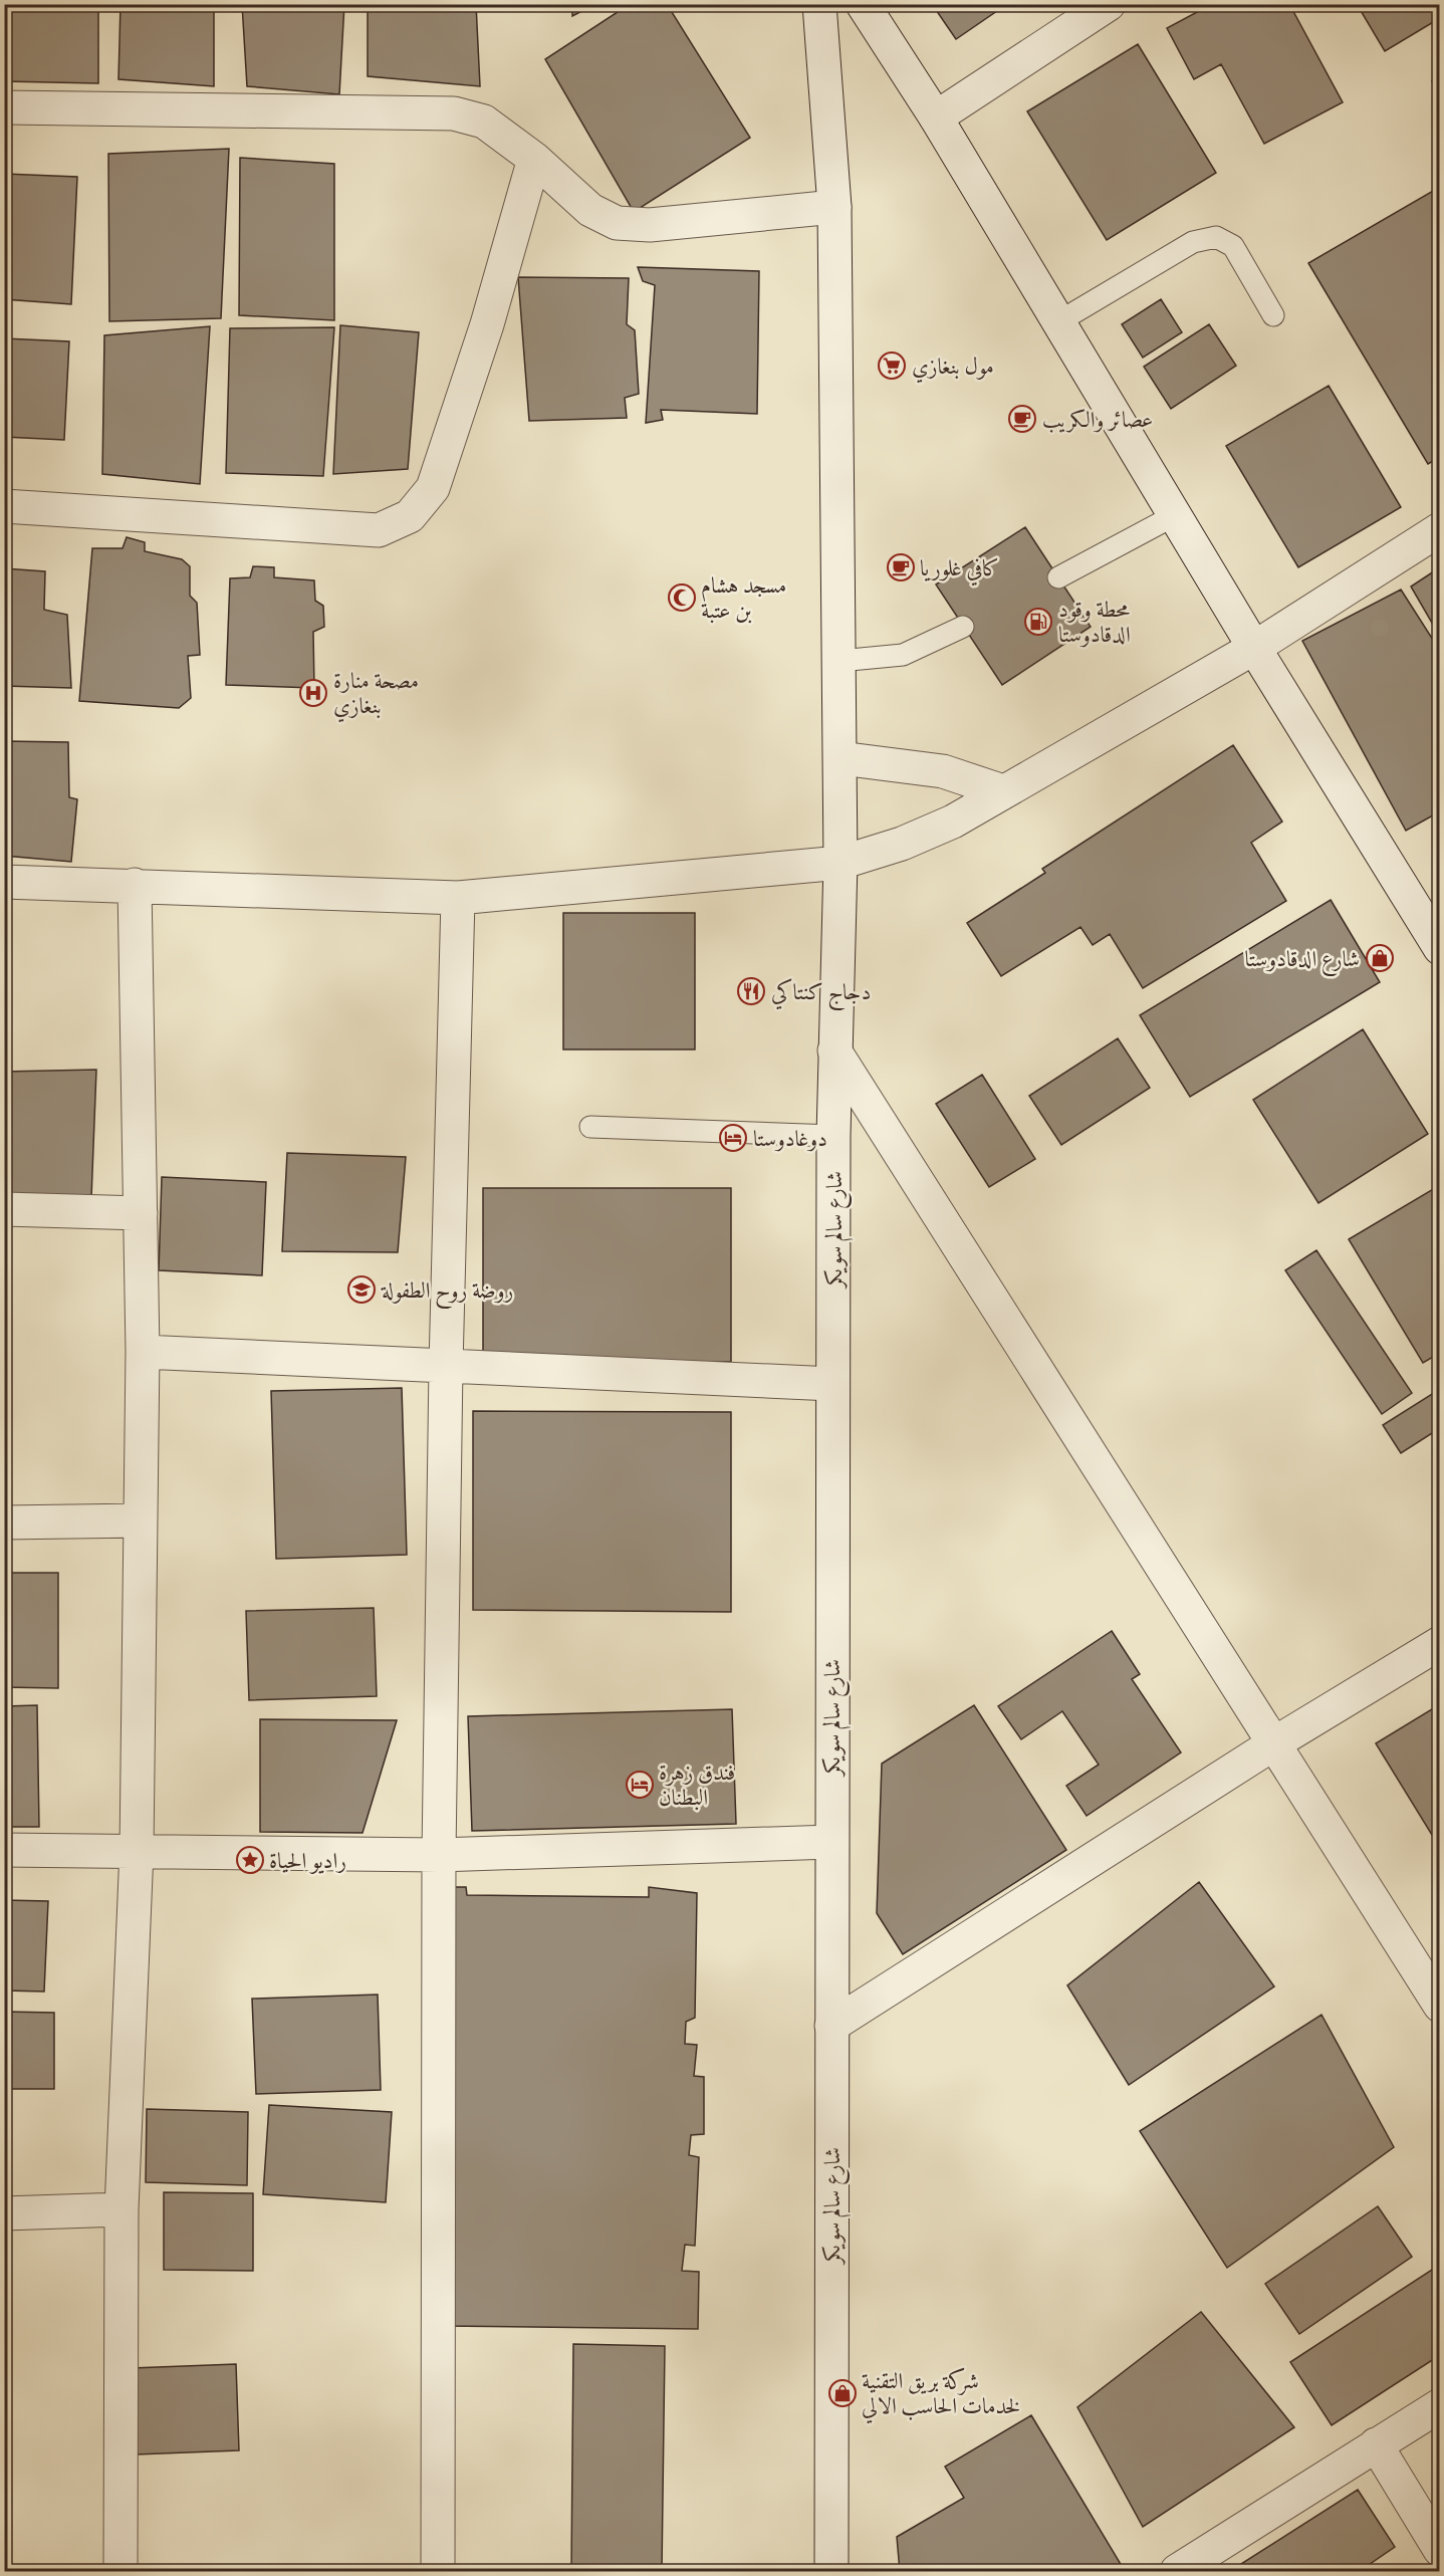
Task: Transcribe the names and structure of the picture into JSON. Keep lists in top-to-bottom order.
{
  "streets": {
    "street": ["شارع سالم سويكر"]
  },
  "places": {
    "supermarket": ["مول بنغازي"],
    "cafe": ["عصائر والكريب", "كافي غلوريا"],
    "mosque": ["مسجد هشام بن عتبة"],
    "fuel station": ["محطة وقود الدقادوستا"],
    "hospital": ["مصحة منارة بنغازي"],
    "shop": ["شارع الدقادوستا", "شركة بريق التقنية لخدمات الحاسب الالي"],
    "restaurant": ["دجاج كنتاكي"],
    "hotel": ["دوغادوستا", "فندق زهرة البطنان"],
    "school or university": ["روضة روح الطفولة"],
    "place": ["راديو الحياة"]
  }
}
